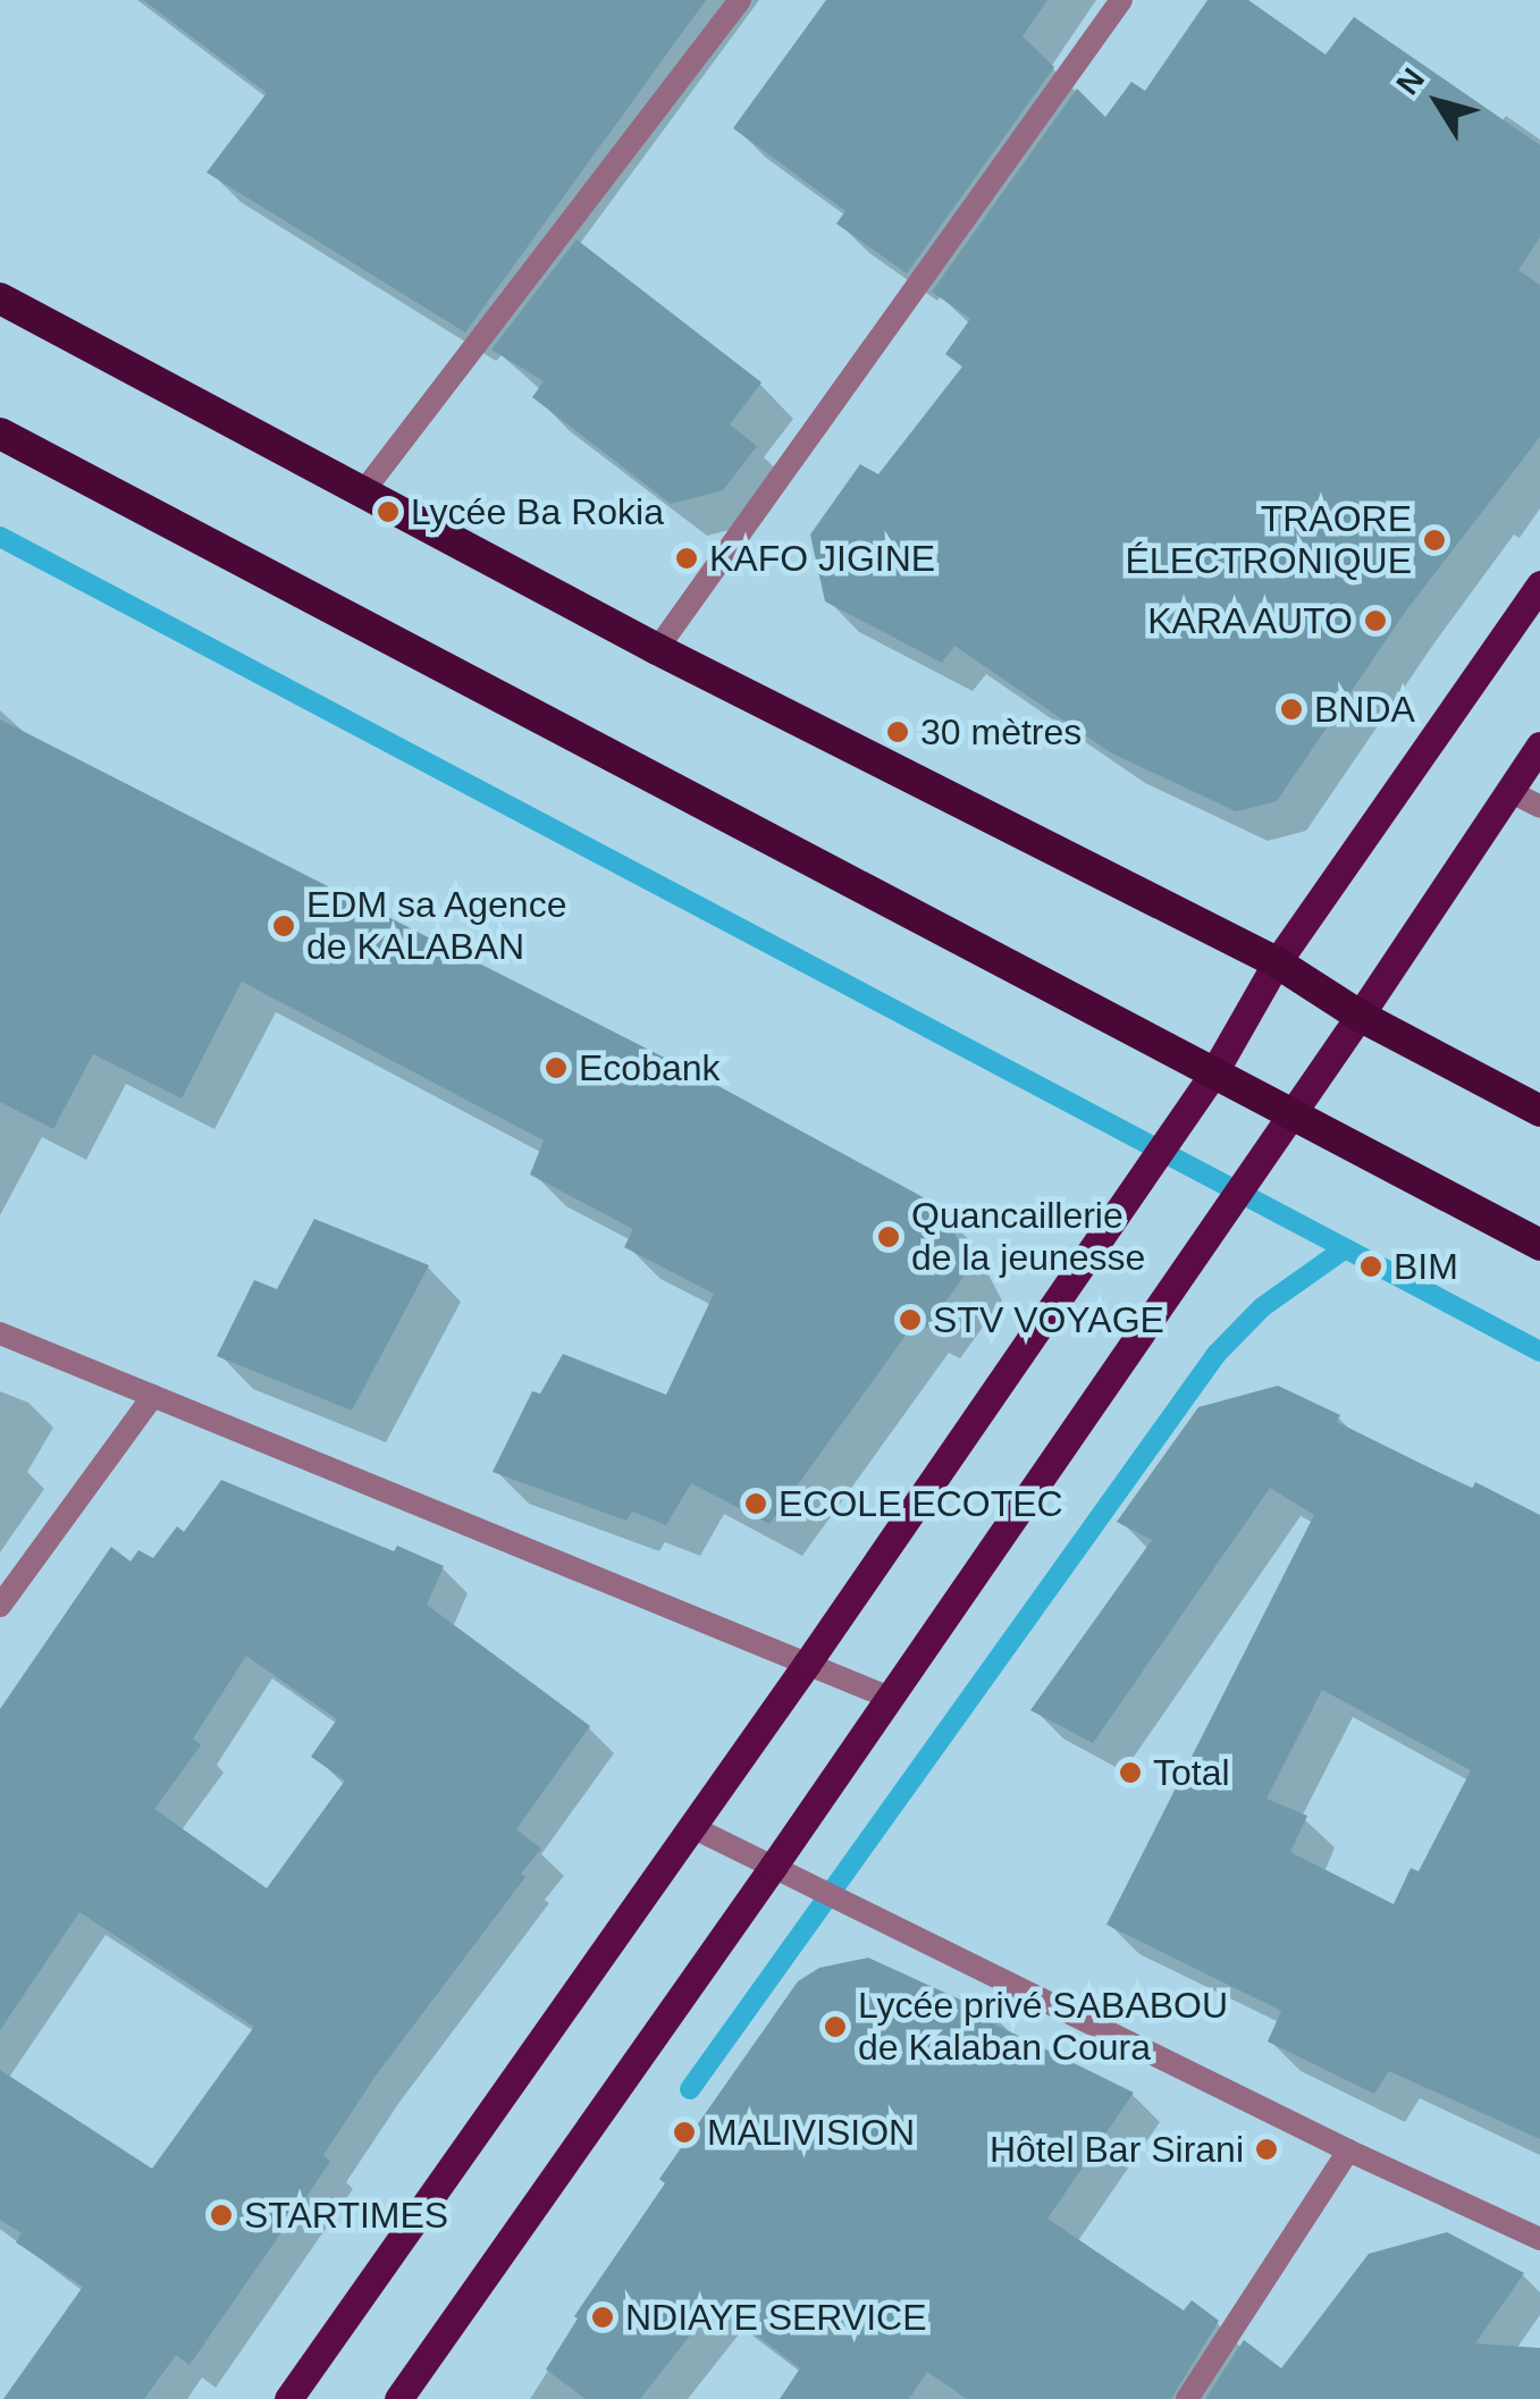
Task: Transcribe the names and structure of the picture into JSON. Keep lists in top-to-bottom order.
{
  "places": [
    "Lycée Ba Rokia",
    "TRAORE ÉLECTRONIQUE",
    "KAFO JIGINE",
    "KARA AUTO",
    "BNDA",
    "30 mètres",
    "EDM sa Agence de KALABAN",
    "Ecobank",
    "Quancaillerie de la jeunesse",
    "BIM",
    "STV VOYAGE",
    "ECOLE ECOTEC",
    "Total",
    "Lycée privé SABABOU de Kalaban Coura",
    "MALIVISION",
    "Hôtel Bar Sirani",
    "STARTIMES",
    "NDIAYE SERVICE"
  ],
  "north": "top left"
}
